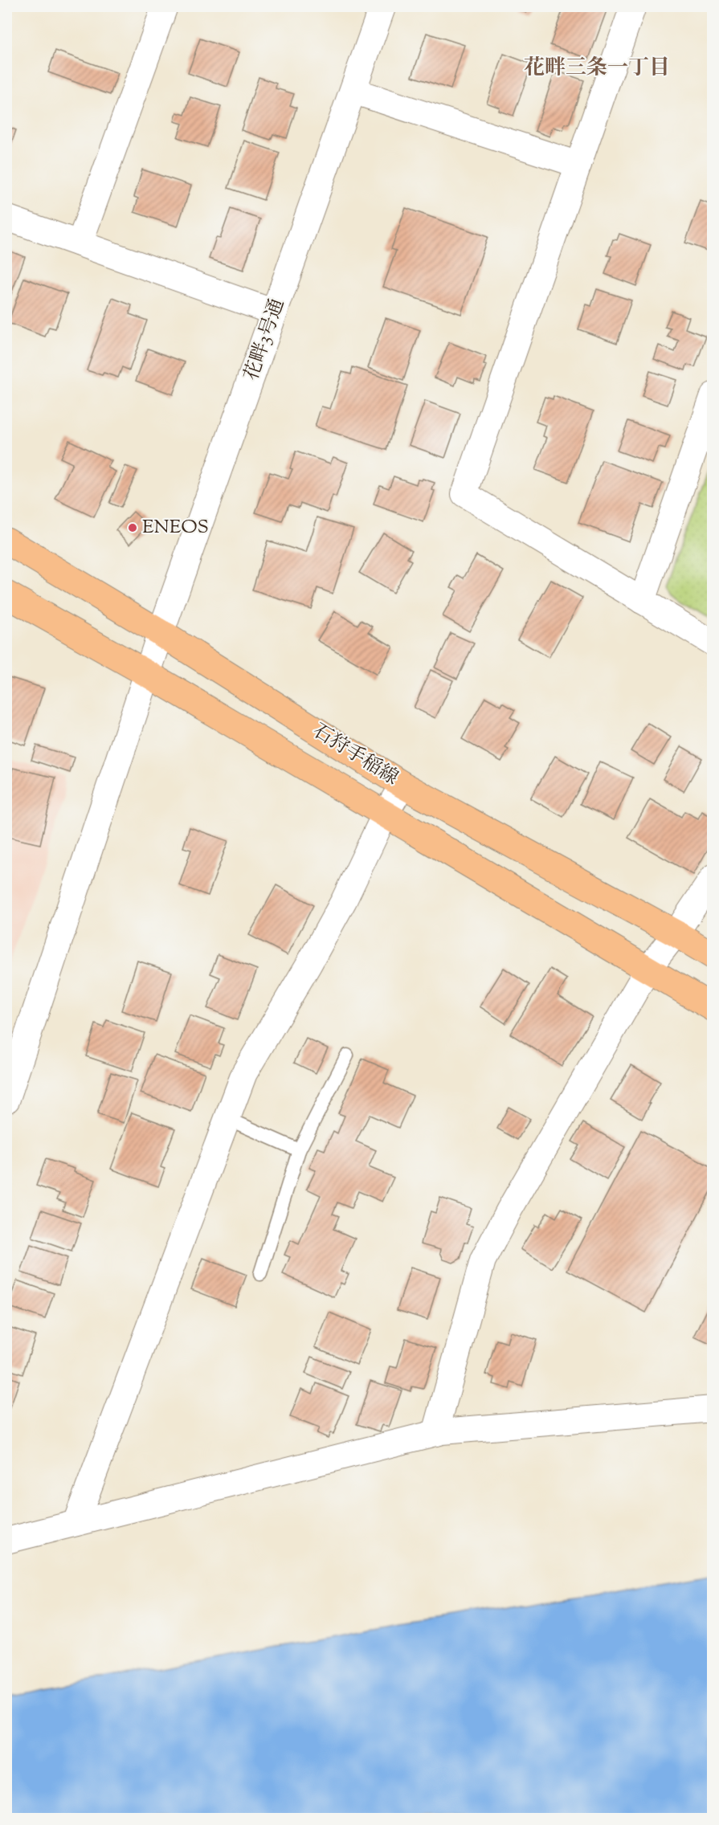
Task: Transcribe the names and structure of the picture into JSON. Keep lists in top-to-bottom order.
{
  "streets": {
    "main road": ["石狩手稲線"],
    "street": ["花畔3号通"]
  },
  "crossings": [
    ["花畔3号通", "石狩手稲線"]
  ],
  "districts": ["花畔三条一丁目"],
  "places": ["ENEOS"]
}
